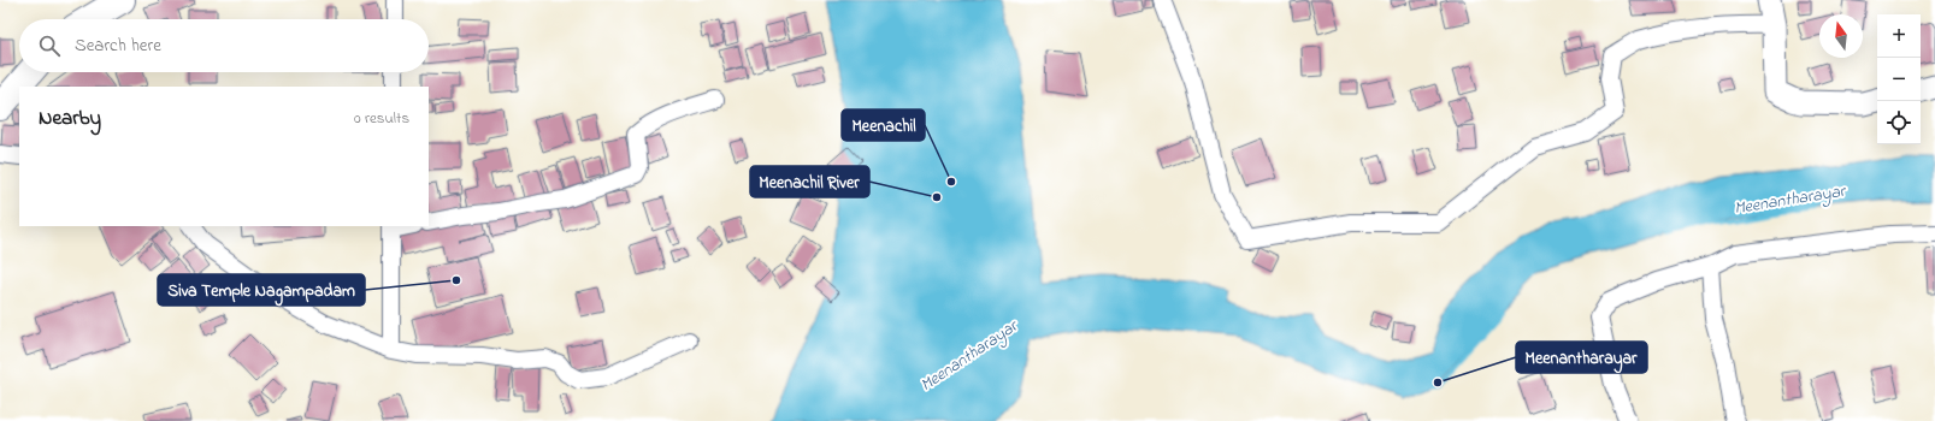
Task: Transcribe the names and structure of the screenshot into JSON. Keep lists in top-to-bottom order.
{
  "water": ["Meenantharayar"],
  "places": [
    "Meenachil",
    "Meenachil River",
    "Siva Temple Nagampadam",
    "Meenantharayar"
  ],
  "north": "top",
  "page": {
    "map_buttons": ["+", "−"],
    "search": "Search here",
    "heading": ["Nearby", "0 results"]
  }
}
